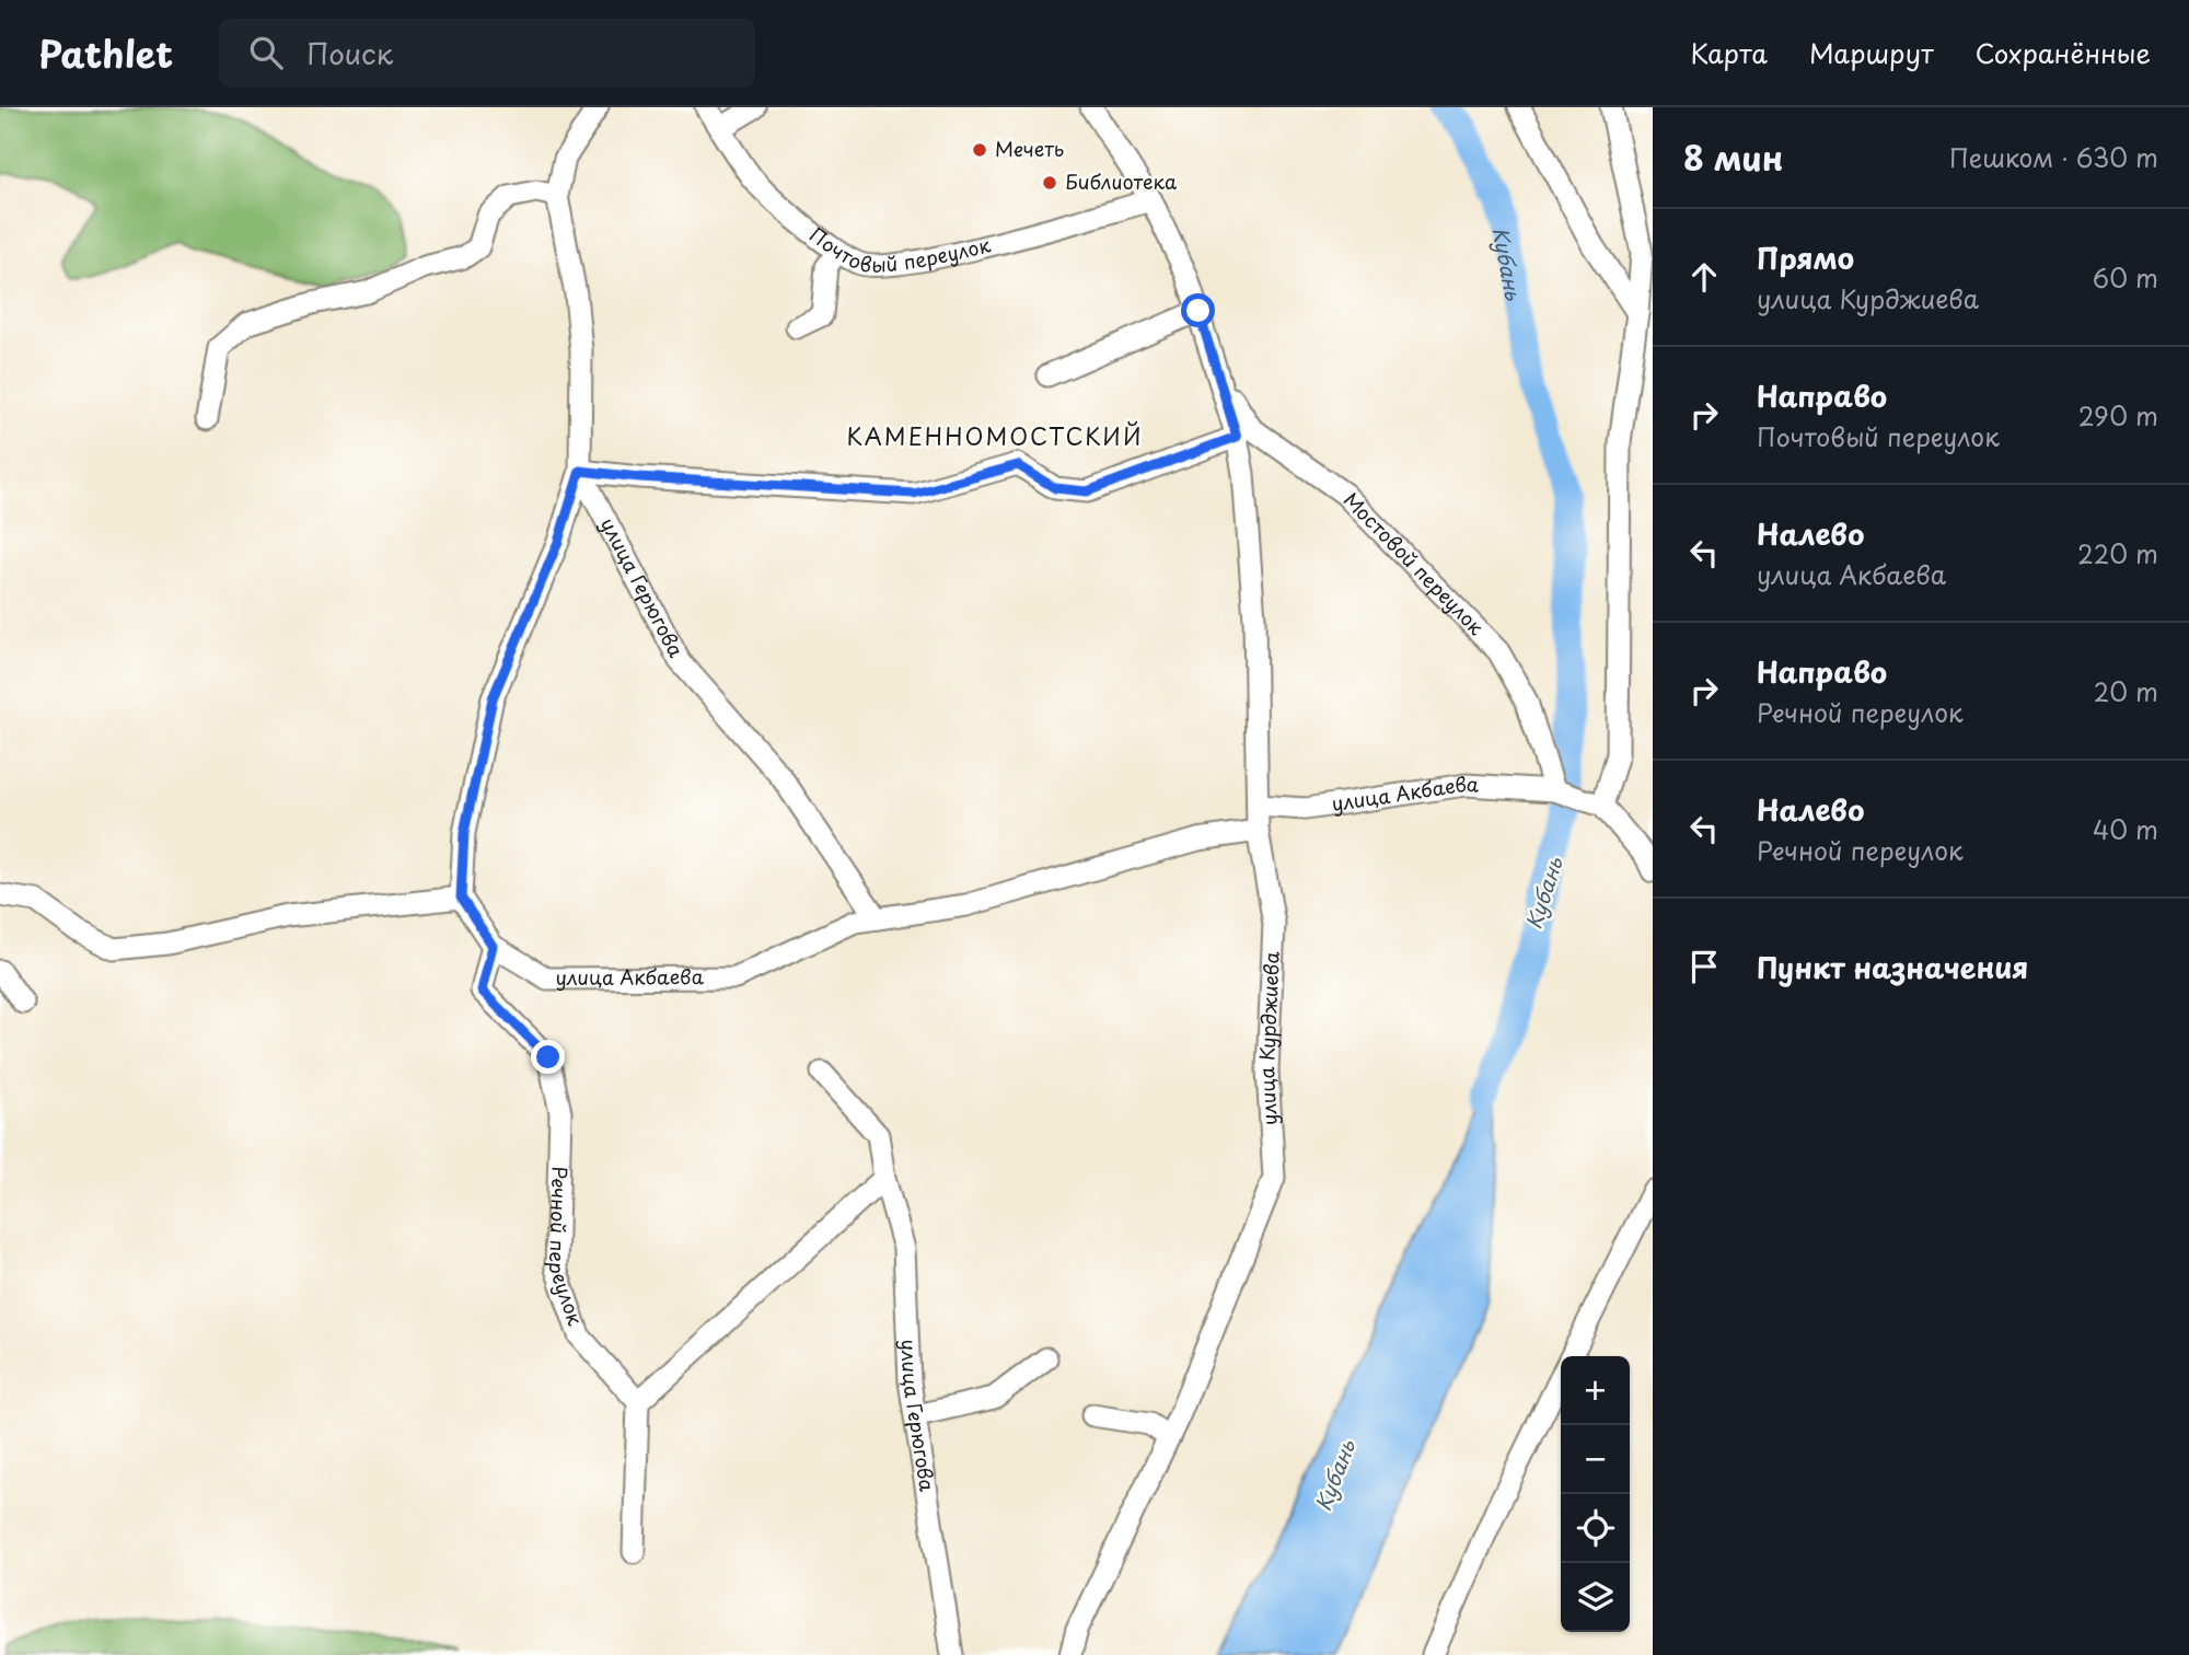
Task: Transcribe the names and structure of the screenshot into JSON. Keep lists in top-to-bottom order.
{
  "streets": {
    "street": [
      "Почтовый переулок",
      "Мостовой переулок",
      "улица Герюгова",
      "улица Акбаева",
      "улица Курджиева",
      "Речной переулок"
    ]
  },
  "crossings": [
    ["Почтовый переулок", "улица Курджиева"],
    ["Мостовой переулок", "улица Акбаева"],
    ["Мостовой переулок", "улица Курджиева"],
    ["улица Герюгова", "улица Акбаева"],
    ["улица Акбаева", "улица Курджиева"],
    ["улица Акбаева", "Речной переулок"]
  ],
  "districts": ["КАМЕННОМОСТСКИЙ"],
  "water": ["Кубань"],
  "places": ["Мечеть", "Библиотека"],
  "page": {
    "header": "Pathlet",
    "search": "Поиск",
    "nav": ["Карта", "Маршрут", "Сохранённые"],
    "heading": ["8 мин", "Пешком · 630 m"],
    "list": [
      ["Прямо", "улица Курджиева", "60 m"],
      ["Направо", "Почтовый переулок", "290 m"],
      ["Налево", "улица Акбаева", "220 m"],
      ["Направо", "Речной переулок", "20 m"],
      ["Налево", "Речной переулок", "40 m"],
      "Пункт назначения"
    ],
    "map_buttons": ["+", "−"]
  }
}
